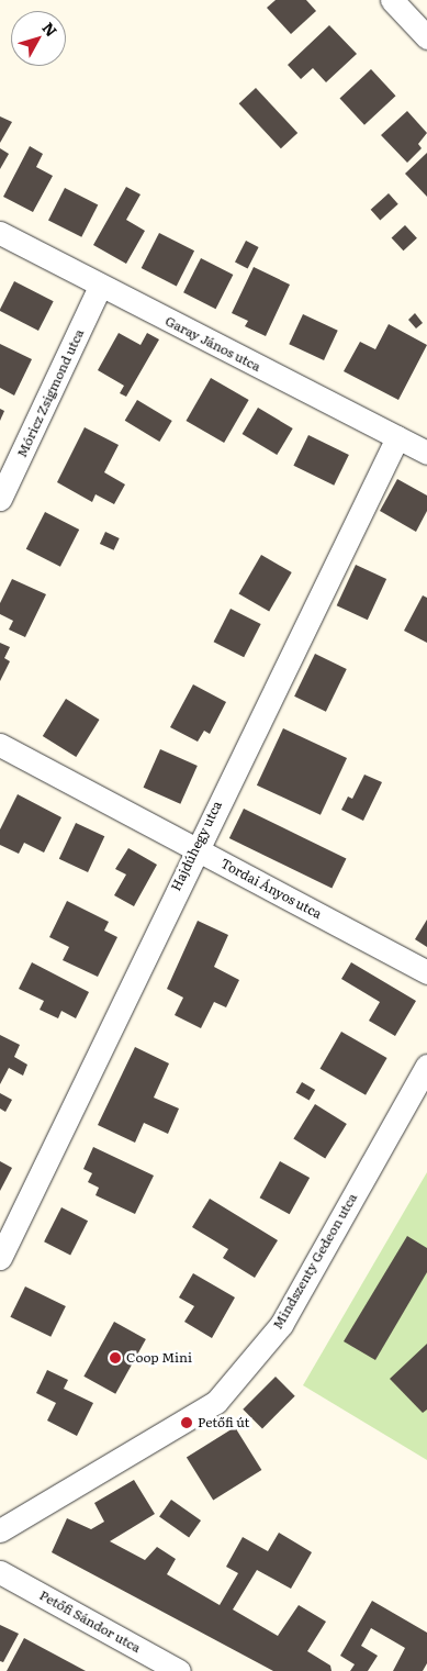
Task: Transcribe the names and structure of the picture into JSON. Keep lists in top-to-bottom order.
{
  "streets": {
    "street": [
      "Garay János utca",
      "Móricz Zsigmond utca",
      "Hajdúhegy utca",
      "Tordai Ányos utca",
      "Mindszenty Gedeon utca",
      "Petőfi Sándor utca"
    ]
  },
  "crossings": [
    ["Garay János utca", "Móricz Zsigmond utca"],
    ["Garay János utca", "Hajdúhegy utca"],
    ["Hajdúhegy utca", "Tordai Ányos utca"]
  ],
  "places": ["Coop Mini", "Petőfi út"],
  "north": "top right"
}
